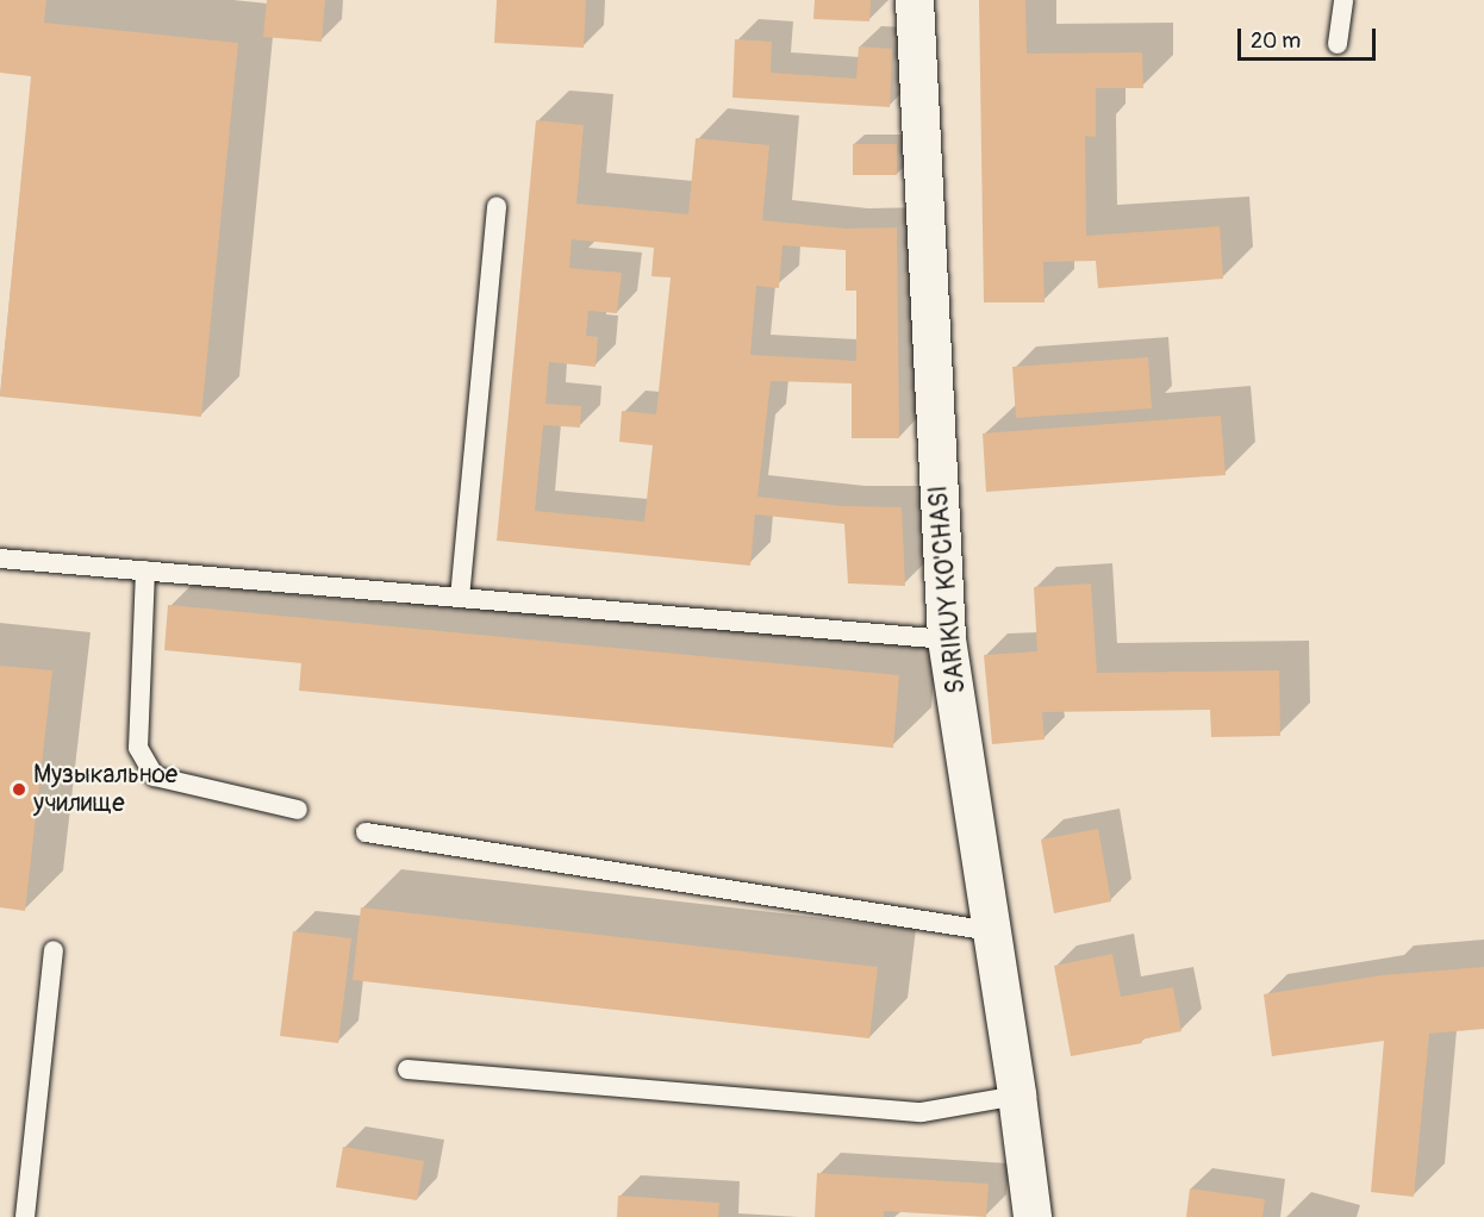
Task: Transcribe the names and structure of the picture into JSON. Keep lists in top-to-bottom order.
{
  "streets": {
    "street": ["SARIKUY KO'CHASI"]
  },
  "places": ["Музыкальное училище"],
  "scale_bar": "20 m"
}
